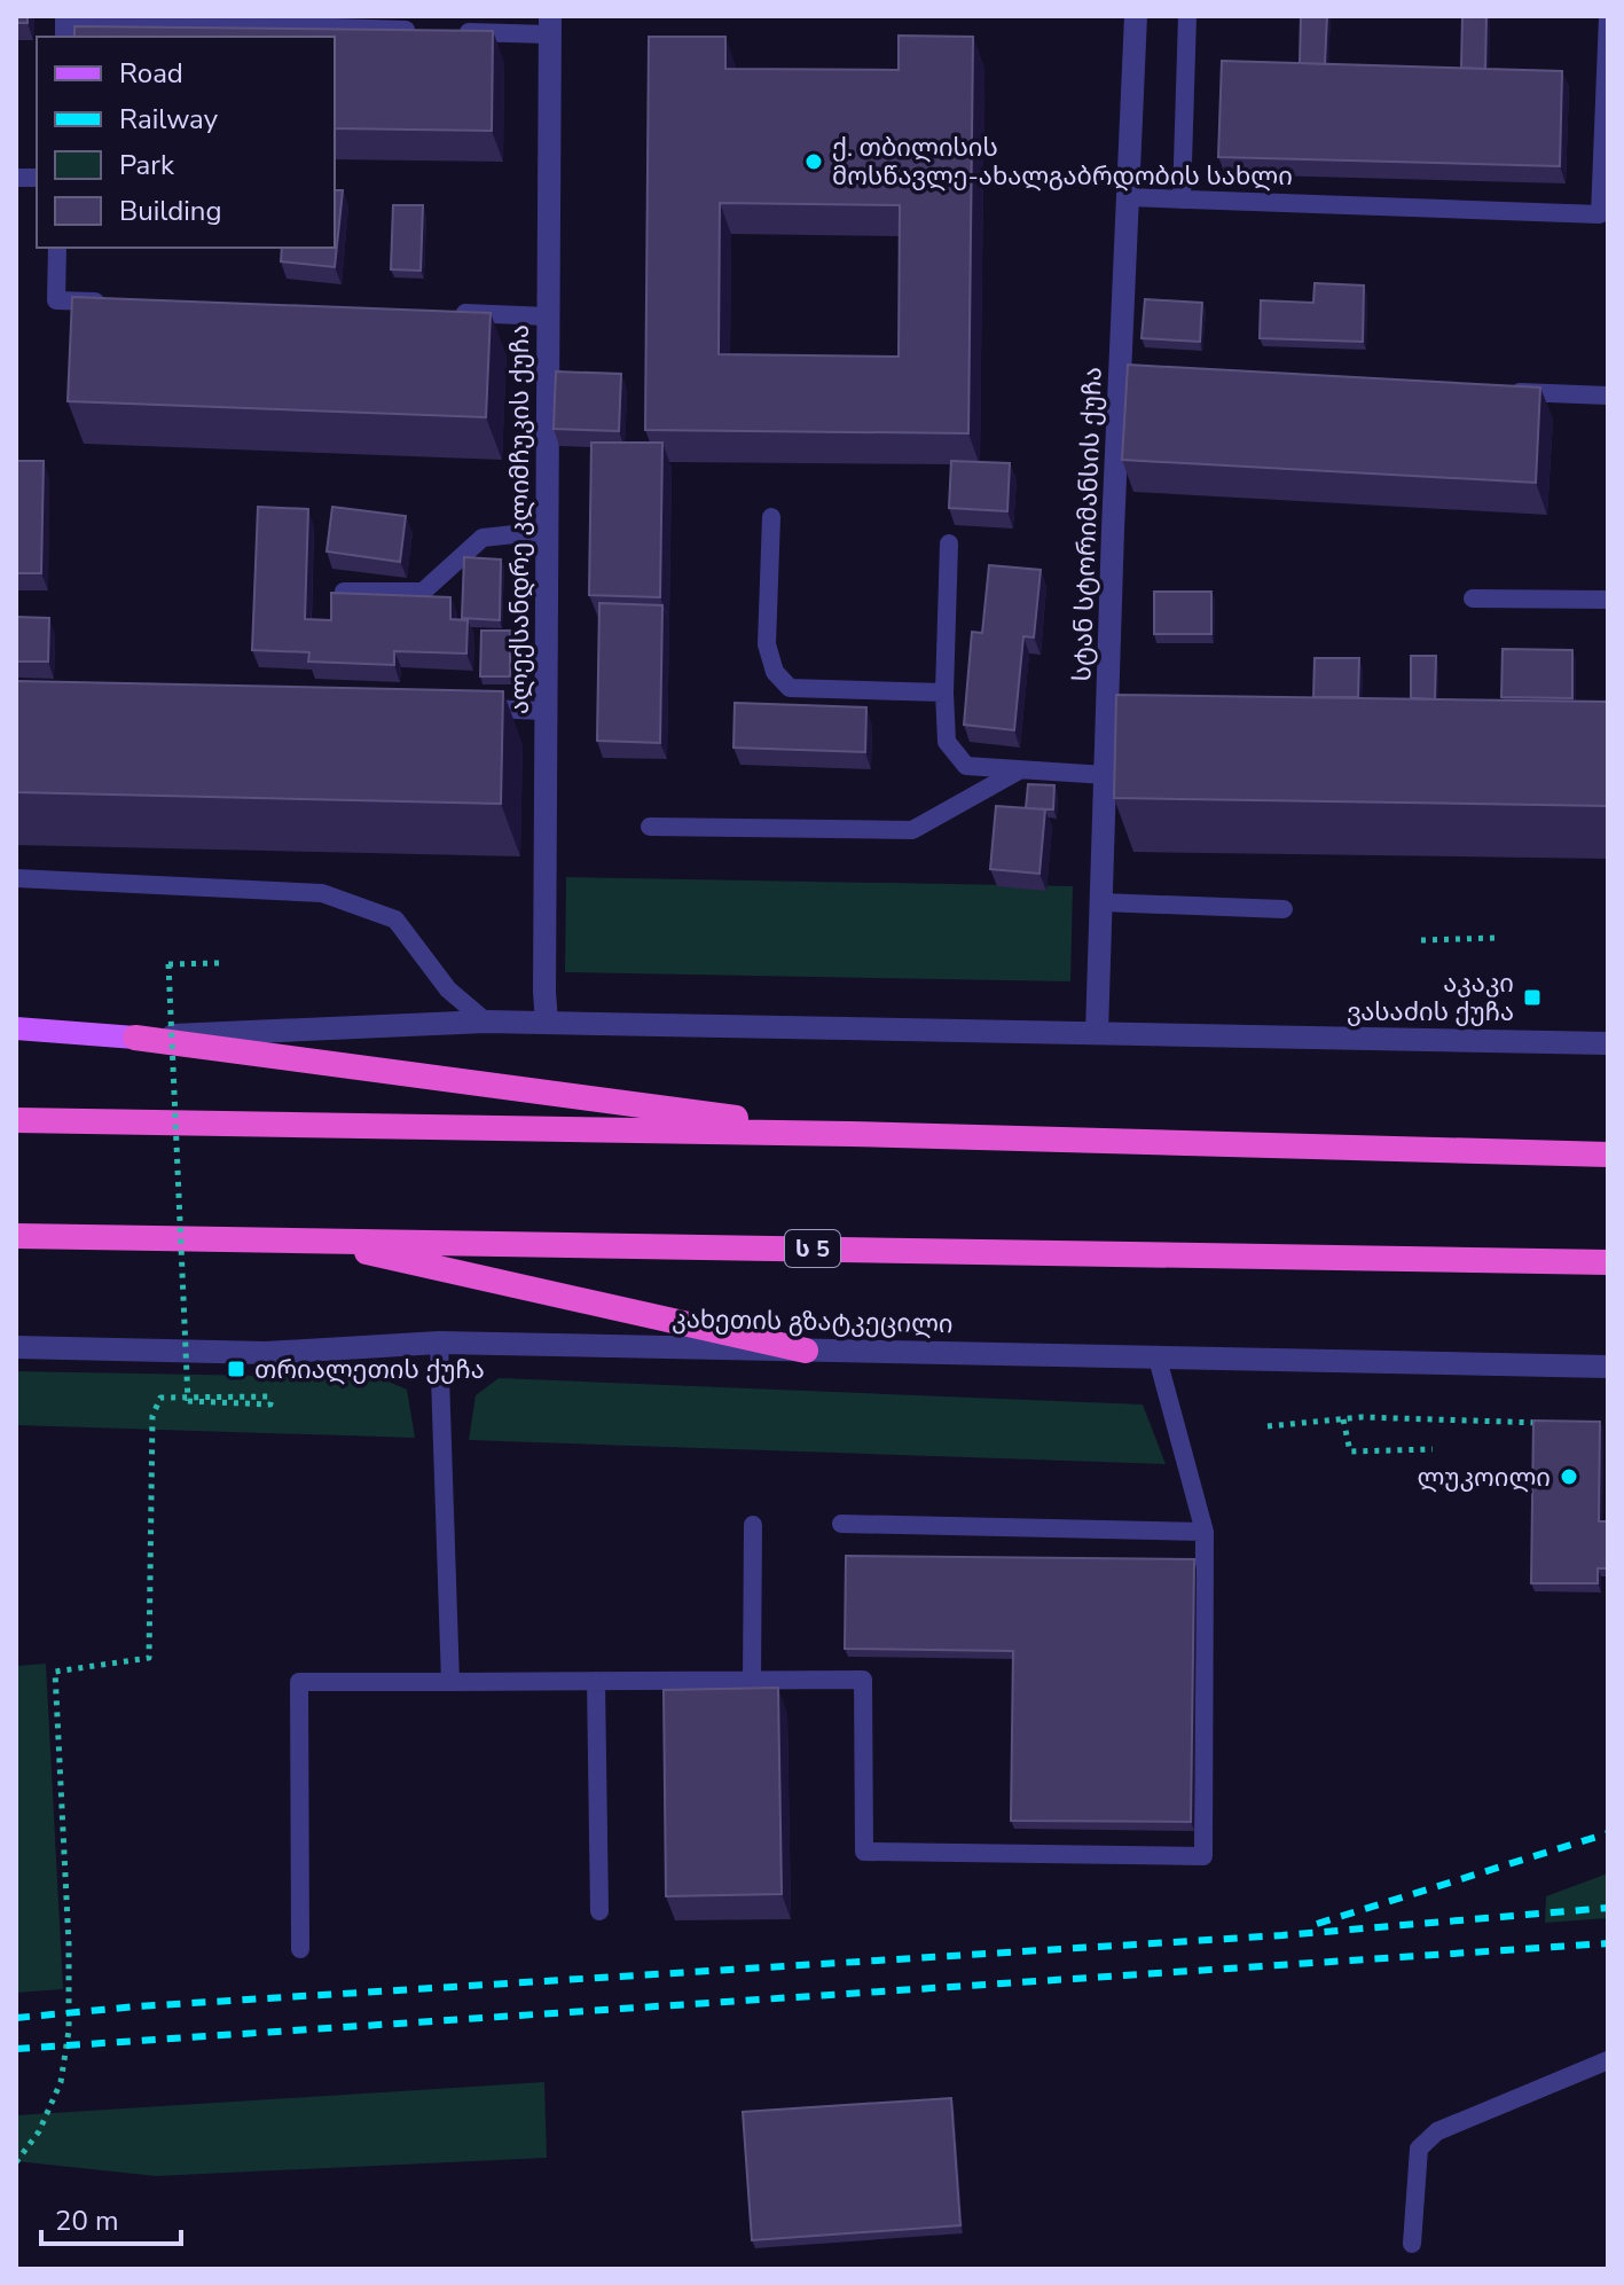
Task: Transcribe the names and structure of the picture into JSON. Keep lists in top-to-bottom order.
{
  "streets": {
    "highway": ["ს 5"],
    "street": ["ალექსანდრე კლიმჩუკის ქუჩა", "სტან სტორიმანსის ქუჩა", "კახეთის გზატკეცილი"]
  },
  "places": {
    "other": ["ქ. თბილისის მოსწავლე-ახალგაბრდობის სახლი", "ლუკოილი"],
    "transit": ["აკაკი ვასაძის ქუჩა", "თრიალეთის ქუჩა"]
  },
  "legend": [
    "Road",
    "Railway",
    "Park",
    "Building"
  ],
  "scale_bar": "20 m"
}
